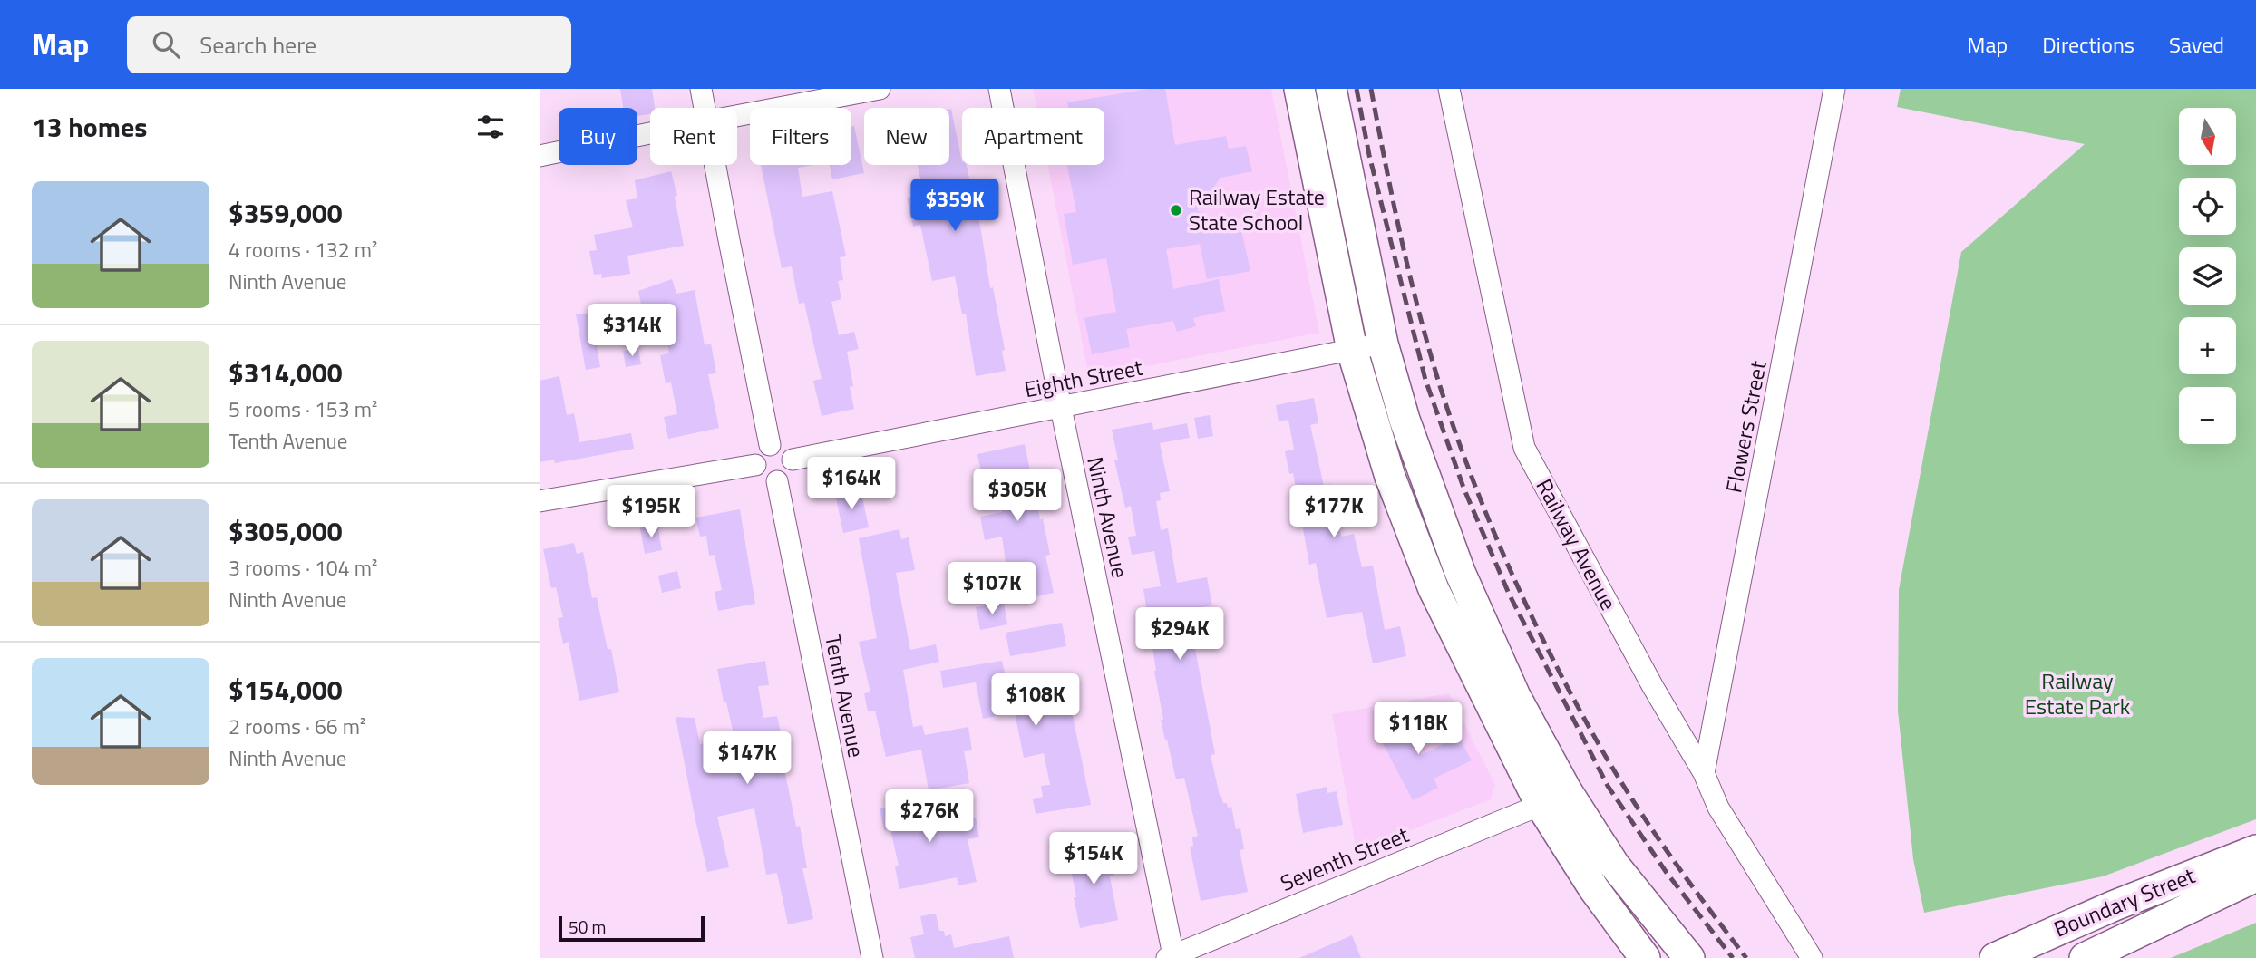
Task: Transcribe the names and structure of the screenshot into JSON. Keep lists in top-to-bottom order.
{
  "streets": {
    "main road": ["Boundary Street"],
    "street": [
      "Eighth Street",
      "Flowers Street",
      "Ninth Avenue",
      "Railway Avenue",
      "Tenth Avenue",
      "Seventh Street"
    ]
  },
  "crossings": [
    ["Eighth Street", "Ninth Avenue"],
    ["Eighth Street", "Tenth Avenue"],
    ["Flowers Street", "Railway Avenue"],
    ["Ninth Avenue", "Seventh Street"]
  ],
  "parks": ["Railway Estate Park"],
  "places": ["Railway Estate State School"],
  "scale_bar": "50 m",
  "north": "bottom",
  "page": {
    "header": "Map",
    "search": "Search here",
    "nav": ["Map", "Directions", "Saved"],
    "heading": "13 homes",
    "map_buttons": ["+", "−"],
    "chip": [
      "Buy",
      "Rent",
      "Filters",
      "New",
      "Apartment"
    ],
    "list": [
      {
        "name": "$359,000",
        "note": "4 rooms · 132 m² · Ninth Avenue"
      },
      {
        "name": "$314,000",
        "note": "5 rooms · 153 m² · Tenth Avenue"
      },
      {
        "name": "$305,000",
        "note": "3 rooms · 104 m² · Ninth Avenue"
      },
      {
        "name": "$154,000",
        "note": "2 rooms · 66 m² · Ninth Avenue"
      }
    ],
    "price": [
      "$359K",
      "$314K",
      "$164K",
      "$305K",
      "$195K",
      "$177K",
      "$107K",
      "$294K",
      "$108K",
      "$118K",
      "$147K",
      "$276K",
      "$154K"
    ],
    "scale": "50 m"
  }
}
